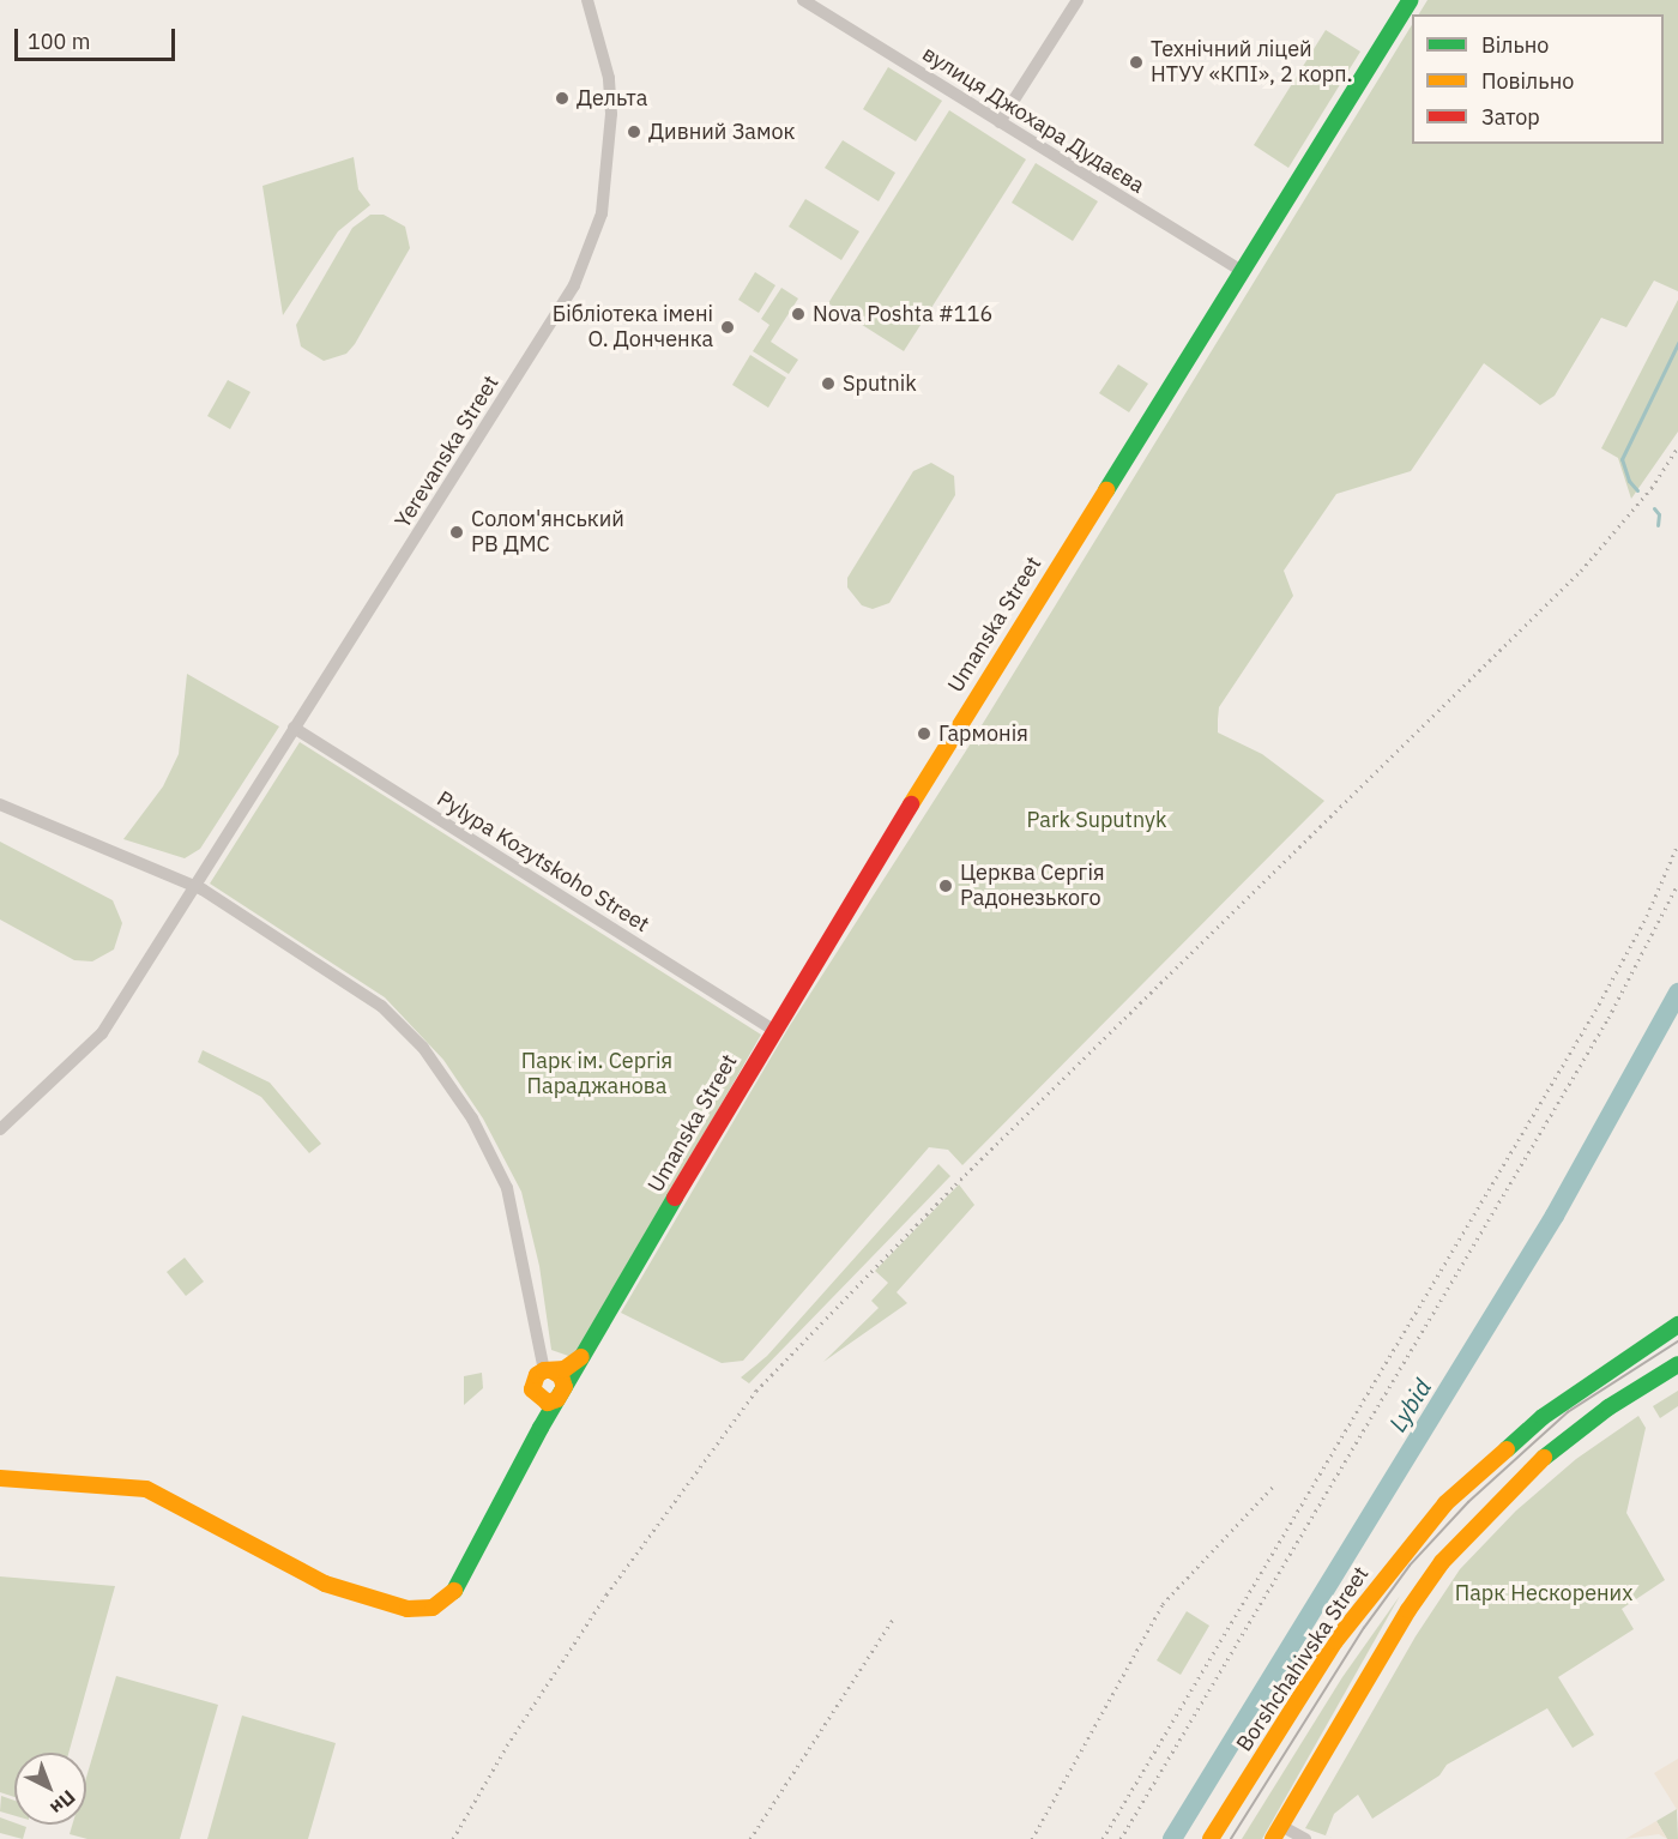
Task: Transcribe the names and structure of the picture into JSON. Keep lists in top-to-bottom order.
{
  "streets": {
    "street": [
      "вулиця Джохара Дудаєва",
      "Yerevanska Street",
      "Umanska Street",
      "Pylypa Kozytskoho Street",
      "Borshchahivska Street"
    ]
  },
  "crossings": [
    ["вулиця Джохара Дудаєва", "Umanska Street"],
    ["Yerevanska Street", "Pylypa Kozytskoho Street"],
    ["Umanska Street", "Pylypa Kozytskoho Street"]
  ],
  "water": ["Lybid"],
  "parks": ["Park Suputnyk", "Парк ім. Сергія Параджанова", "Парк Нескорених"],
  "places": [
    "Технічний ліцей НТУУ «КПІ», 2 корп.",
    "Дельта",
    "Дивний Замок",
    "Nova Poshta #116",
    "Бібліотека імені О. Донченка",
    "Sputnik",
    "Солом'янський РВ ДМС",
    "Гармонія",
    "Церква Сергія Радонезького"
  ],
  "legend": ["Вільно", "Повільно", "Затор"],
  "scale_bar": "100 m",
  "north": "bottom right"
}
